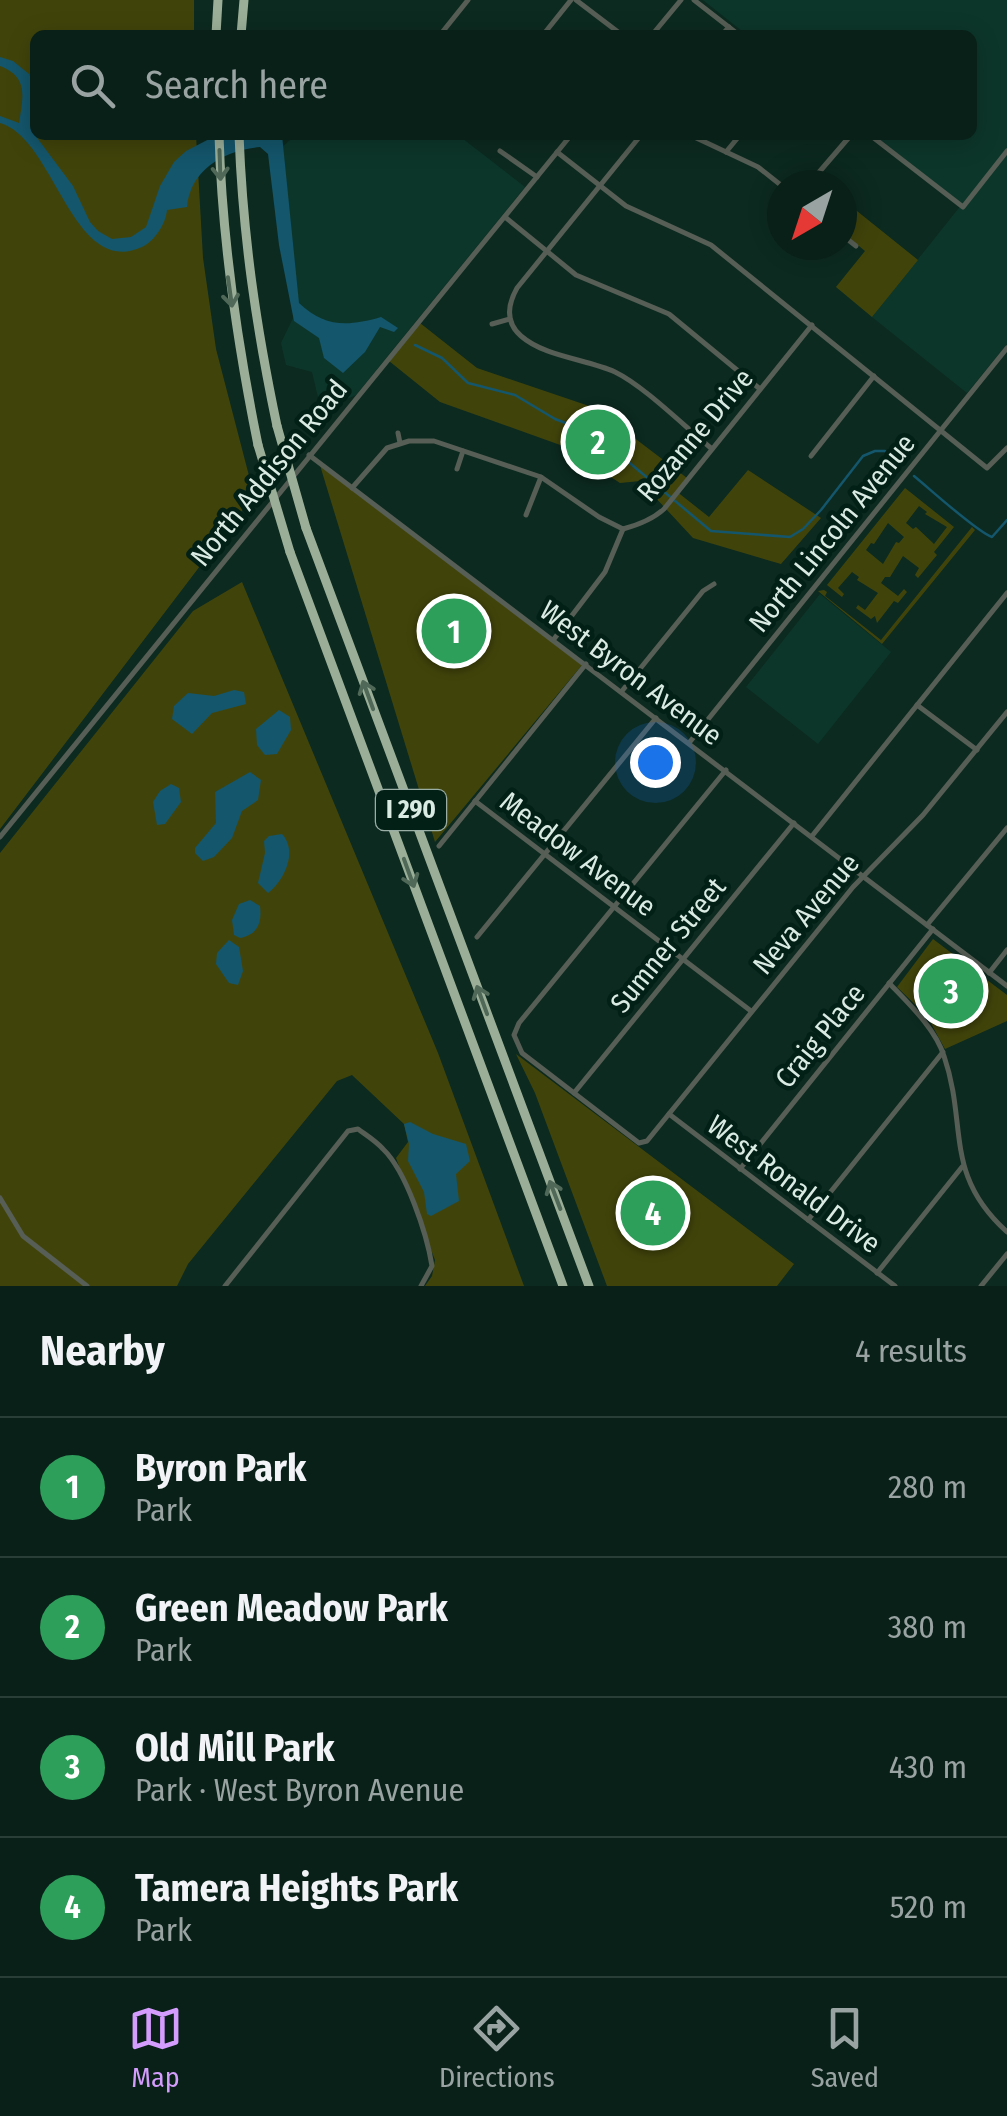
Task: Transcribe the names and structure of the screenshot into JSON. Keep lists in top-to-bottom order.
{
  "streets": {
    "highway": ["I 290"],
    "street": [
      "Rozanne Drive",
      "North Addison Road",
      "North Lincoln Avenue",
      "West Byron Avenue",
      "Meadow Avenue",
      "Neva Avenue",
      "Sumner Street",
      "Craig Place",
      "West Ronald Drive"
    ]
  },
  "crossings": [
    ["North Addison Road", "West Byron Avenue"],
    ["North Lincoln Avenue", "West Byron Avenue"],
    ["West Byron Avenue", "Neva Avenue"],
    ["West Byron Avenue", "Sumner Street"],
    ["West Byron Avenue", "Craig Place"],
    ["Meadow Avenue", "Neva Avenue"],
    ["Meadow Avenue", "Sumner Street"],
    ["Neva Avenue", "Sumner Street"],
    ["Neva Avenue", "West Ronald Drive"],
    ["Craig Place", "West Ronald Drive"]
  ],
  "north": "bottom left",
  "page": {
    "search": "Search here",
    "pins": [
      "2",
      "1",
      "3",
      "4"
    ],
    "heading": ["Nearby", "4 results"],
    "list": [
      {
        "mark": "1",
        "name": "Byron Park",
        "note": "Park",
        "value": "280 m"
      },
      {
        "mark": "2",
        "name": "Green Meadow Park",
        "note": "Park",
        "value": "380 m"
      },
      {
        "mark": "3",
        "name": "Old Mill Park",
        "note": "Park · West Byron Avenue",
        "value": "430 m"
      },
      {
        "mark": "4",
        "name": "Tamera Heights Park",
        "note": "Park",
        "value": "520 m"
      }
    ],
    "nav": ["Map", "Directions", "Saved"]
  }
}
